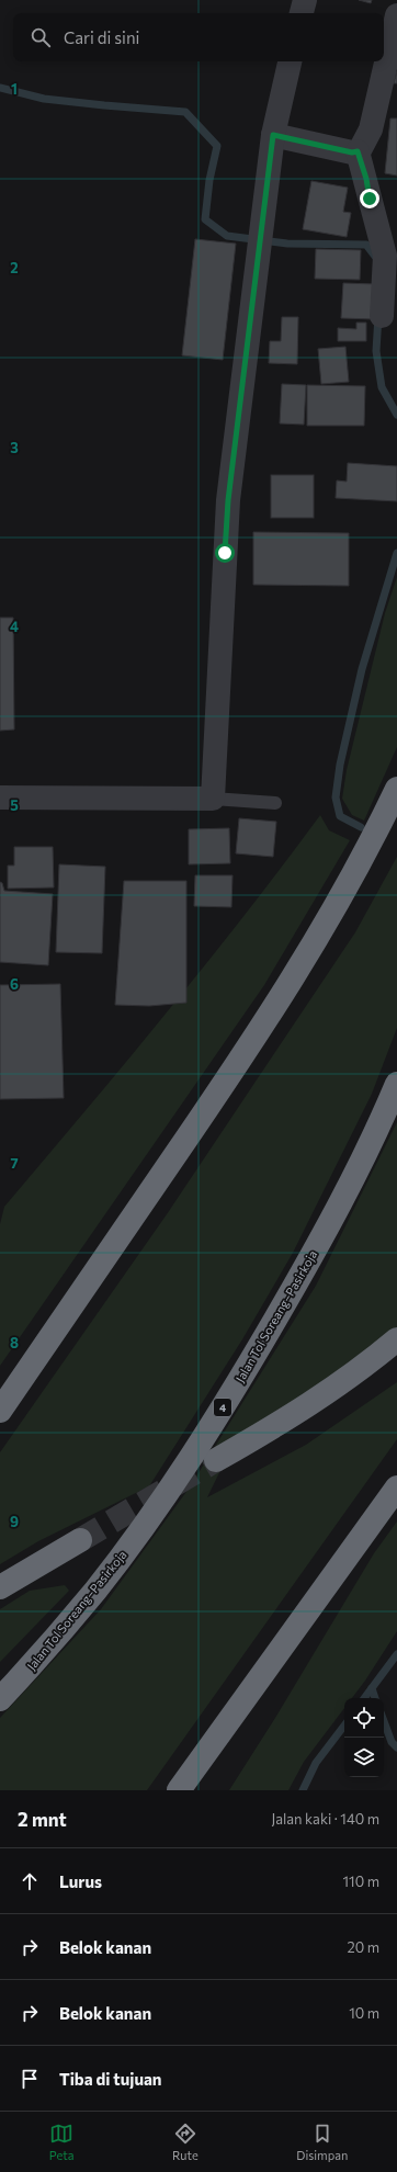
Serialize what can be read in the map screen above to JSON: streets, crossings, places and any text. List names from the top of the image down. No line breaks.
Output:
{"streets":{"highway":["Jalan Tol Soreang–Pasirkoja","4"]},"page":{"search":"Cari di sini","heading":["2 mnt","Jalan kaki · 140 m"],"list":[["Lurus","110 m"],["Belok kanan","20 m"],["Belok kanan","10 m"],"Tiba di tujuan"],"nav":["Peta","Rute","Disimpan"]},"grid":{"rows":["1","2","3","4","5","6","7","8","9"]}}
